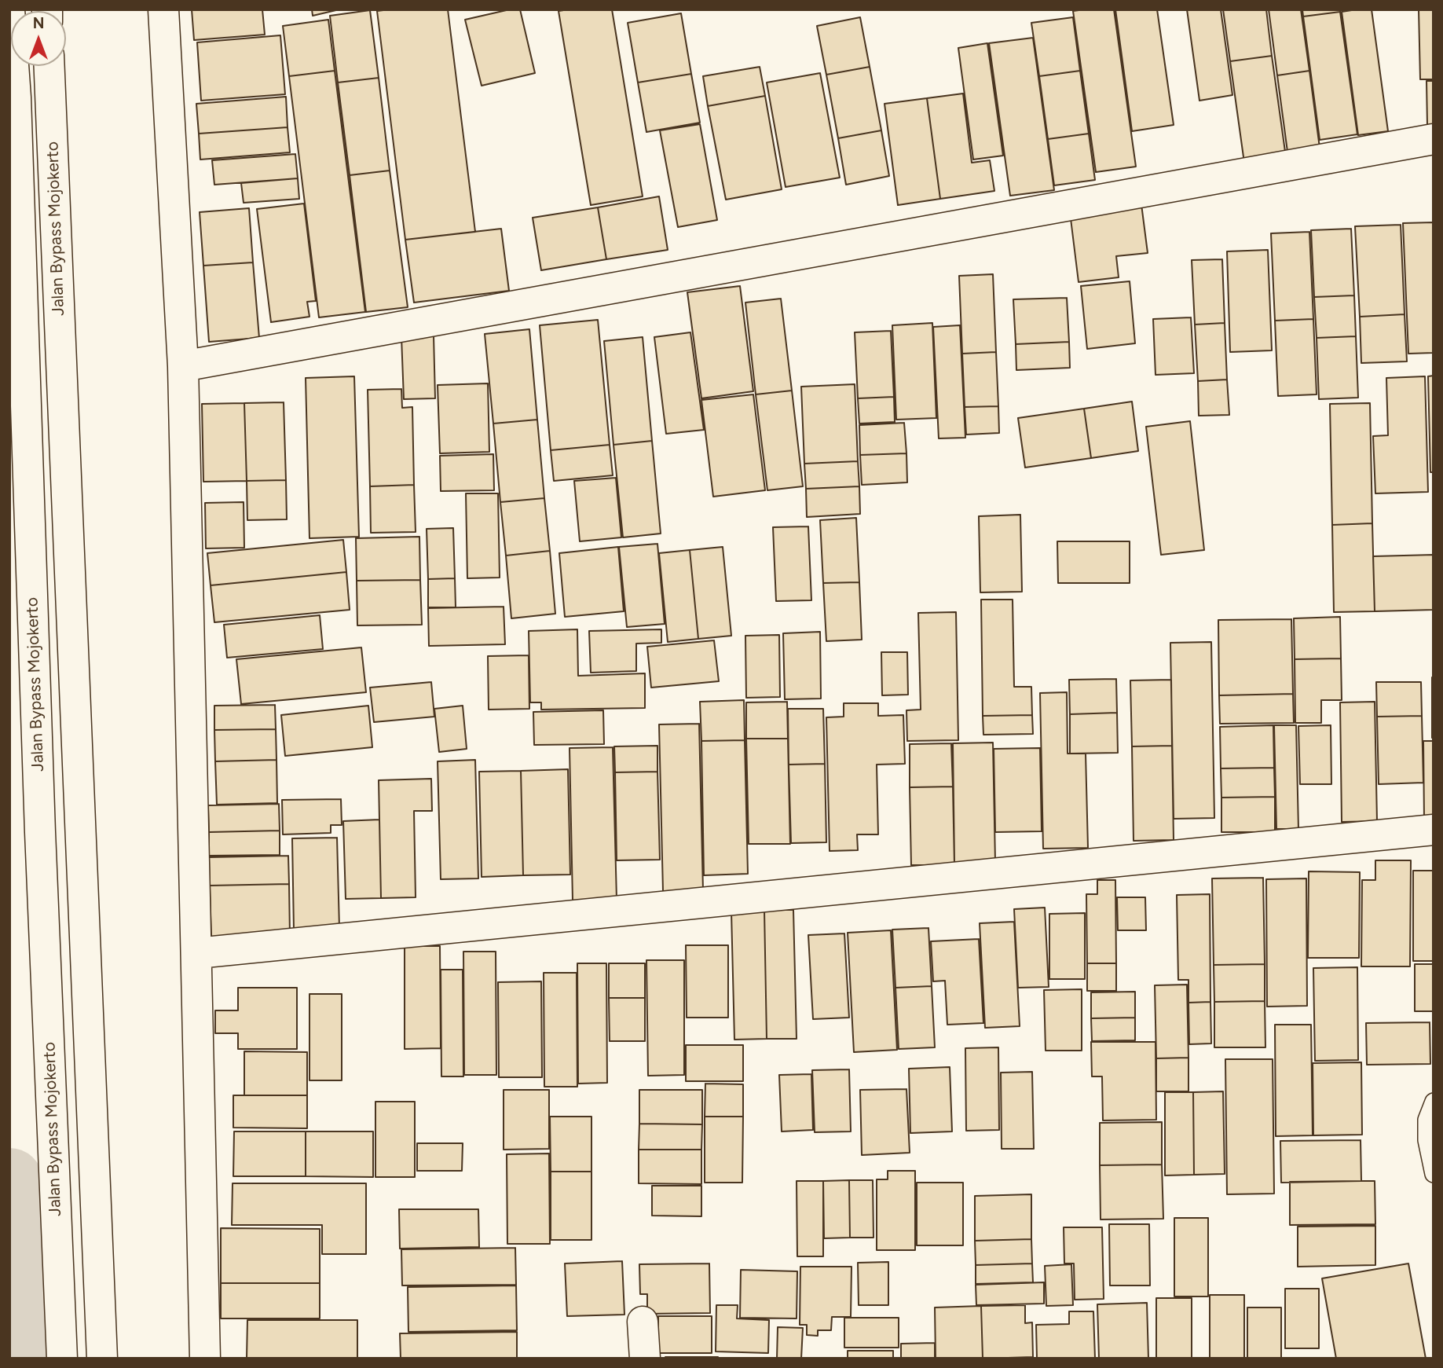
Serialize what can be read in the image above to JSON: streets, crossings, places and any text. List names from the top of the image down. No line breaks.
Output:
{"streets":{"main road":["Jalan Bypass Mojokerto"]},"north":"top"}
